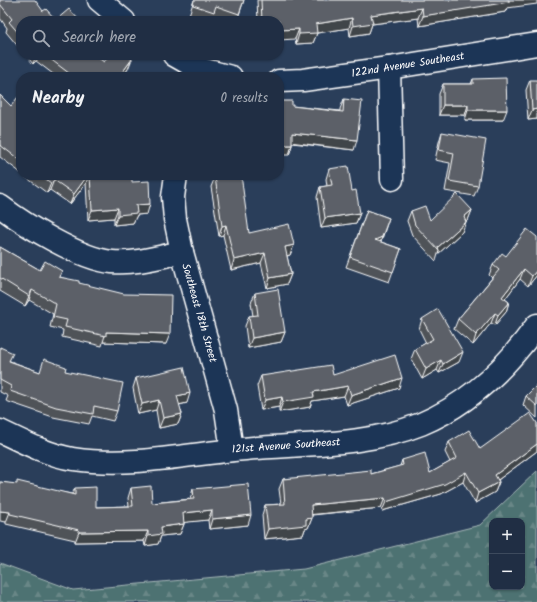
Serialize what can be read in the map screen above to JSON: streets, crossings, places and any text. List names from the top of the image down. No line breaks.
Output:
{"streets":{"street":["122nd Avenue Southeast","Southeast 18th Street","121st Avenue Southeast"]},"crossings":[["Southeast 18th Street","121st Avenue Southeast"]],"page":{"search":"Search here","heading":["Nearby","0 results"],"map_buttons":["+","−"]}}
